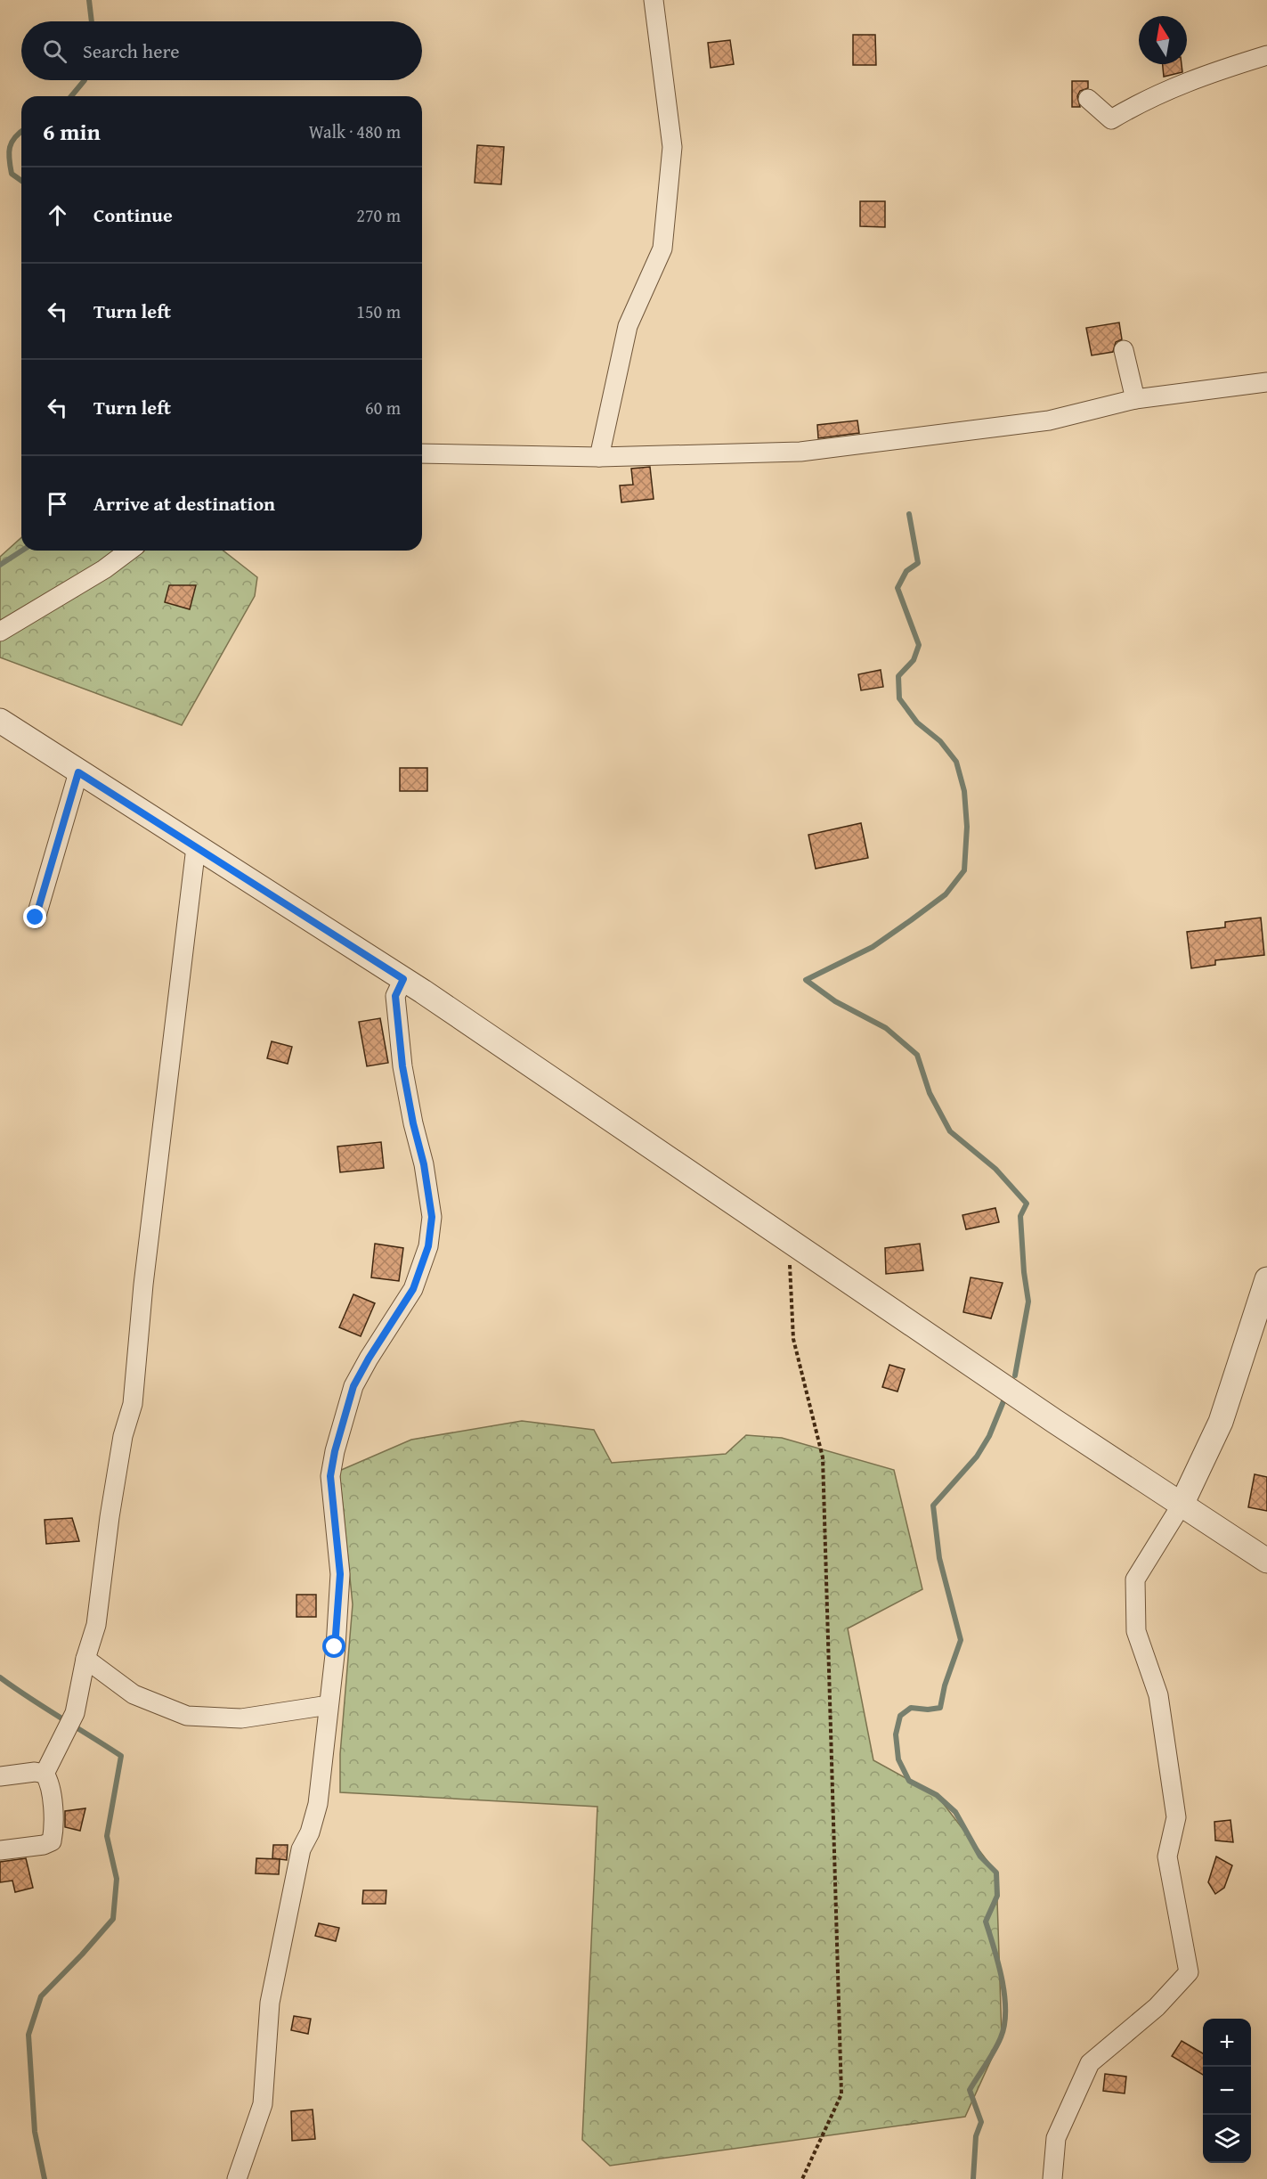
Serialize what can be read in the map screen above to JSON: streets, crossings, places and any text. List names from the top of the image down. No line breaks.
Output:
{"north":"top","page":{"search":"Search here","heading":["6 min","Walk · 480 m"],"list":[["Continue","270 m"],["Turn left","150 m"],["Turn left","60 m"],"Arrive at destination"],"map_buttons":["+","−"]}}
